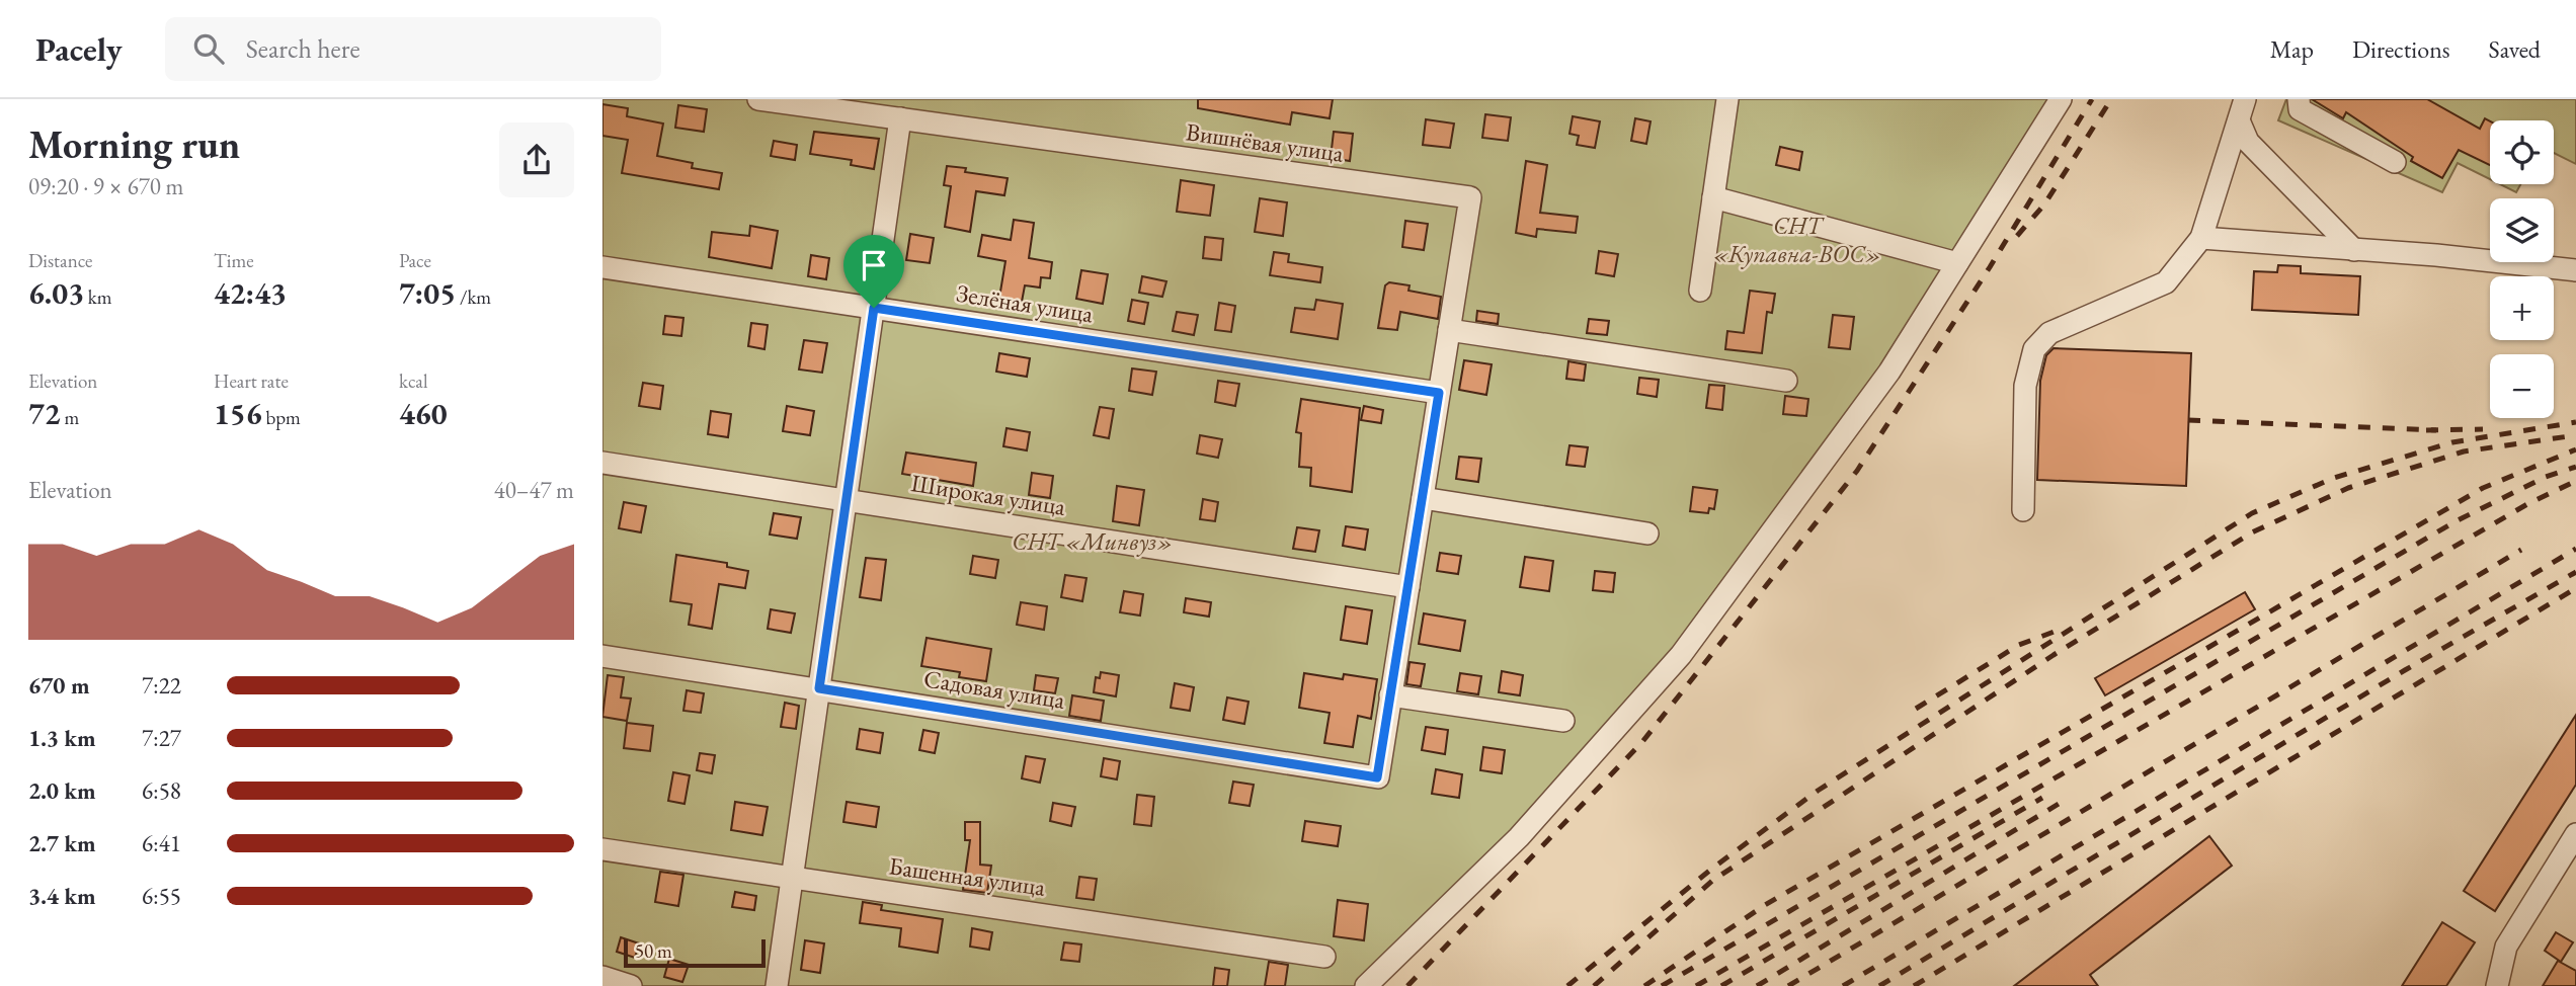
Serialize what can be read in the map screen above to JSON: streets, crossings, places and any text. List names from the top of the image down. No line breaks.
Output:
{"streets":{"street":["Вишнёвая улица","Зелёная улица","Широкая улица","Садовая улица","Башенная улица"]},"parks":["СНТ «Купавна-ВОС»","СНТ «Минвуз»"],"scale_bar":"50 m","page":{"header":"Pacely","search":"Search here","nav":["Map","Directions","Saved"],"heading":["Morning run","09:20 · 9 × 670 m"],"map_buttons":["+","−"],"stats":[["Distance","6.03 km"],["Time","42:43"],["Pace","7:05 /km"],["Elevation","72 m"],["Heart rate","156 bpm"],["kcal","460"]],"chart":["Elevation","40–47 m"],"list":[{"name":"670 m","note":"7:22"},{"name":"1.3 km","note":"7:27"},{"name":"2.0 km","note":"6:58"},{"name":"2.7 km","note":"6:41"},{"name":"3.4 km","note":"6:55"}],"scale":"50 m"}}
